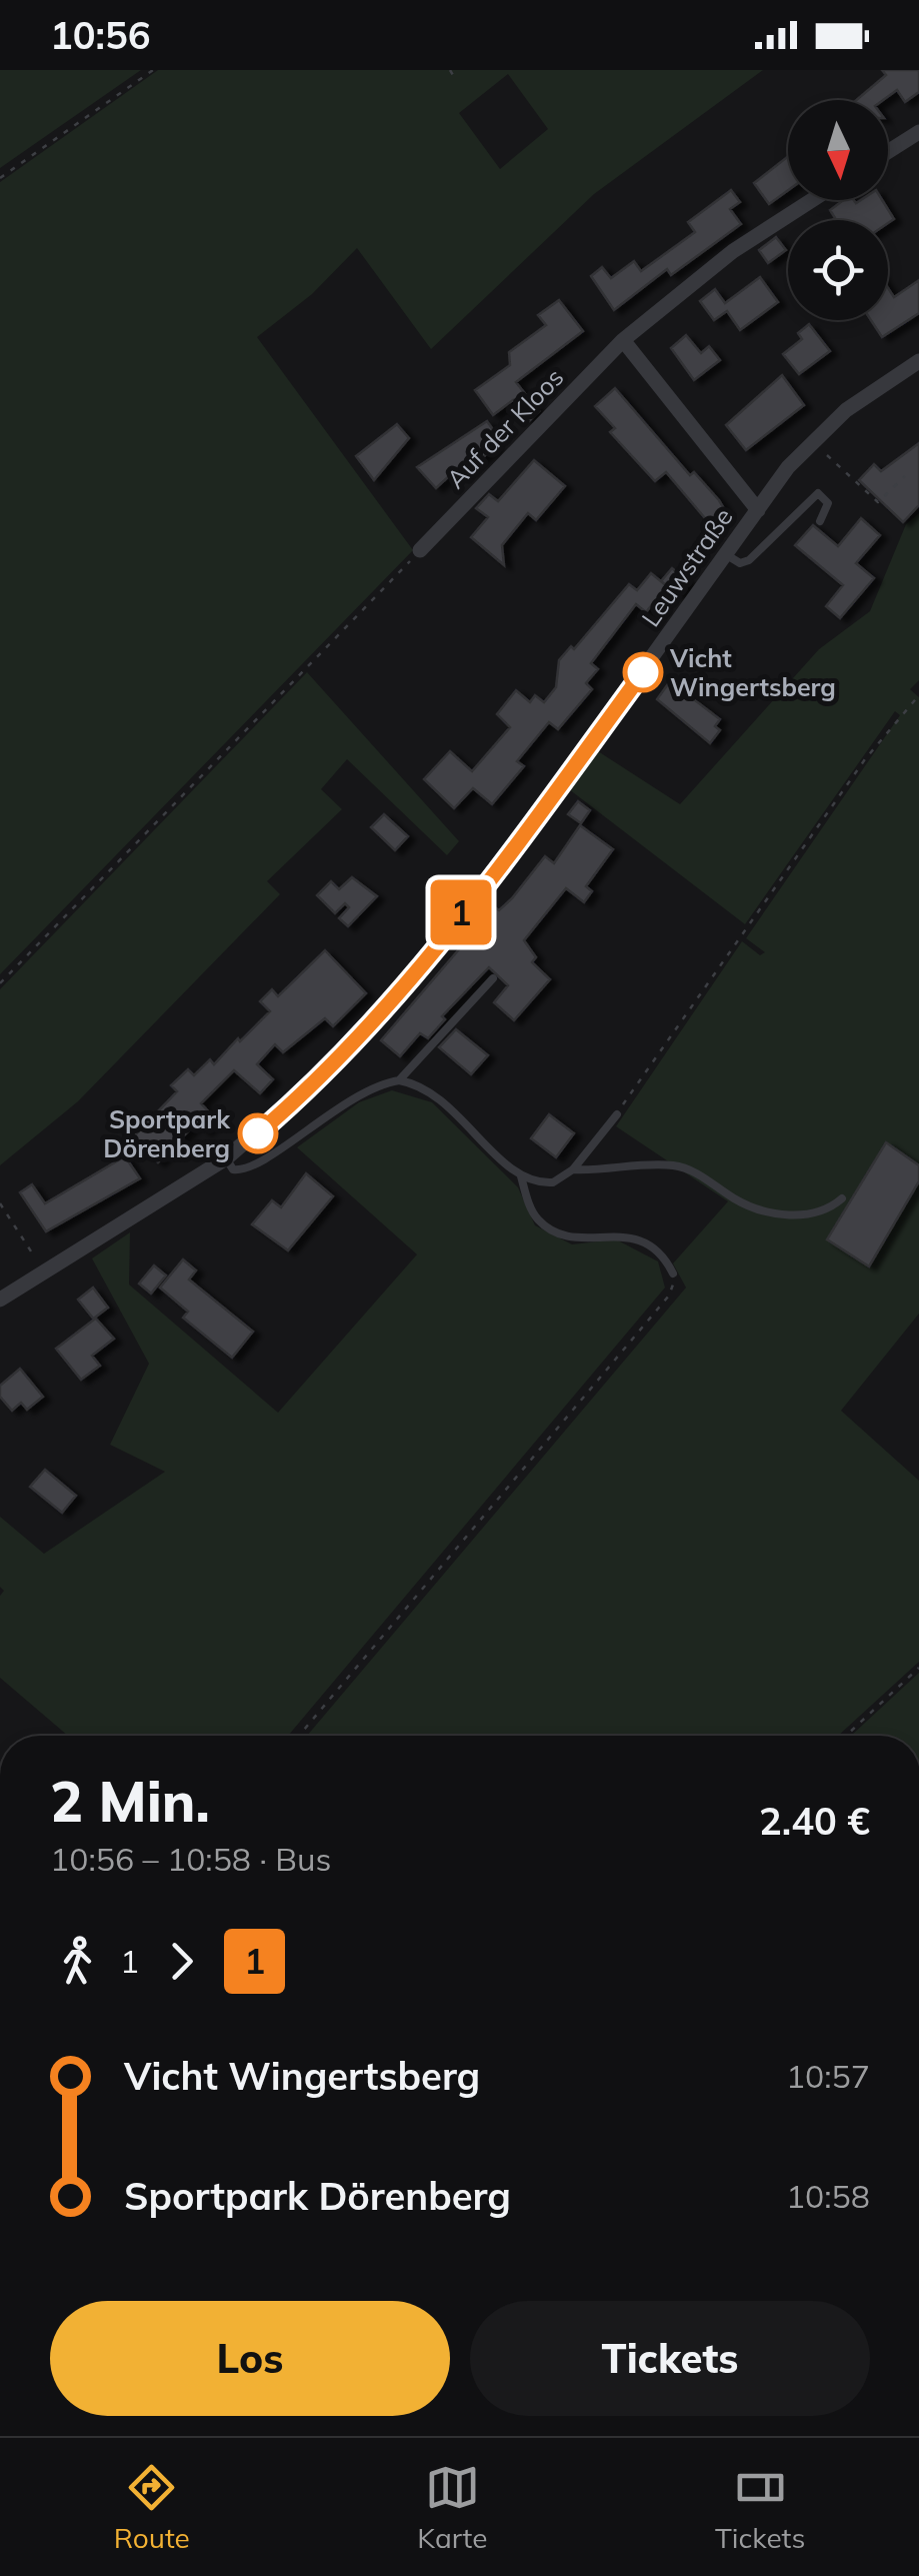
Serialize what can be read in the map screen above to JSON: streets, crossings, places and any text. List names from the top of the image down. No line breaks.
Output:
{"streets":{"street":["Auf der Kloos","Leuwstraße"]},"places":["Vicht Wingertsberg","Sportpark Dörenberg"],"lines":["bus line 1"],"north":"bottom","page":{"status":"10:56","on_map":"1","heading":["2 Min.","10:56 – 10:58 · Bus","2.40 €"],"legs":["1","1"],"list":[{"name":"Vicht Wingertsberg","value":"10:57"},{"name":"Sportpark Dörenberg","value":"10:58"}],"buttons":["Los","Tickets"],"tabs":["Route","Karte","Tickets"]}}
